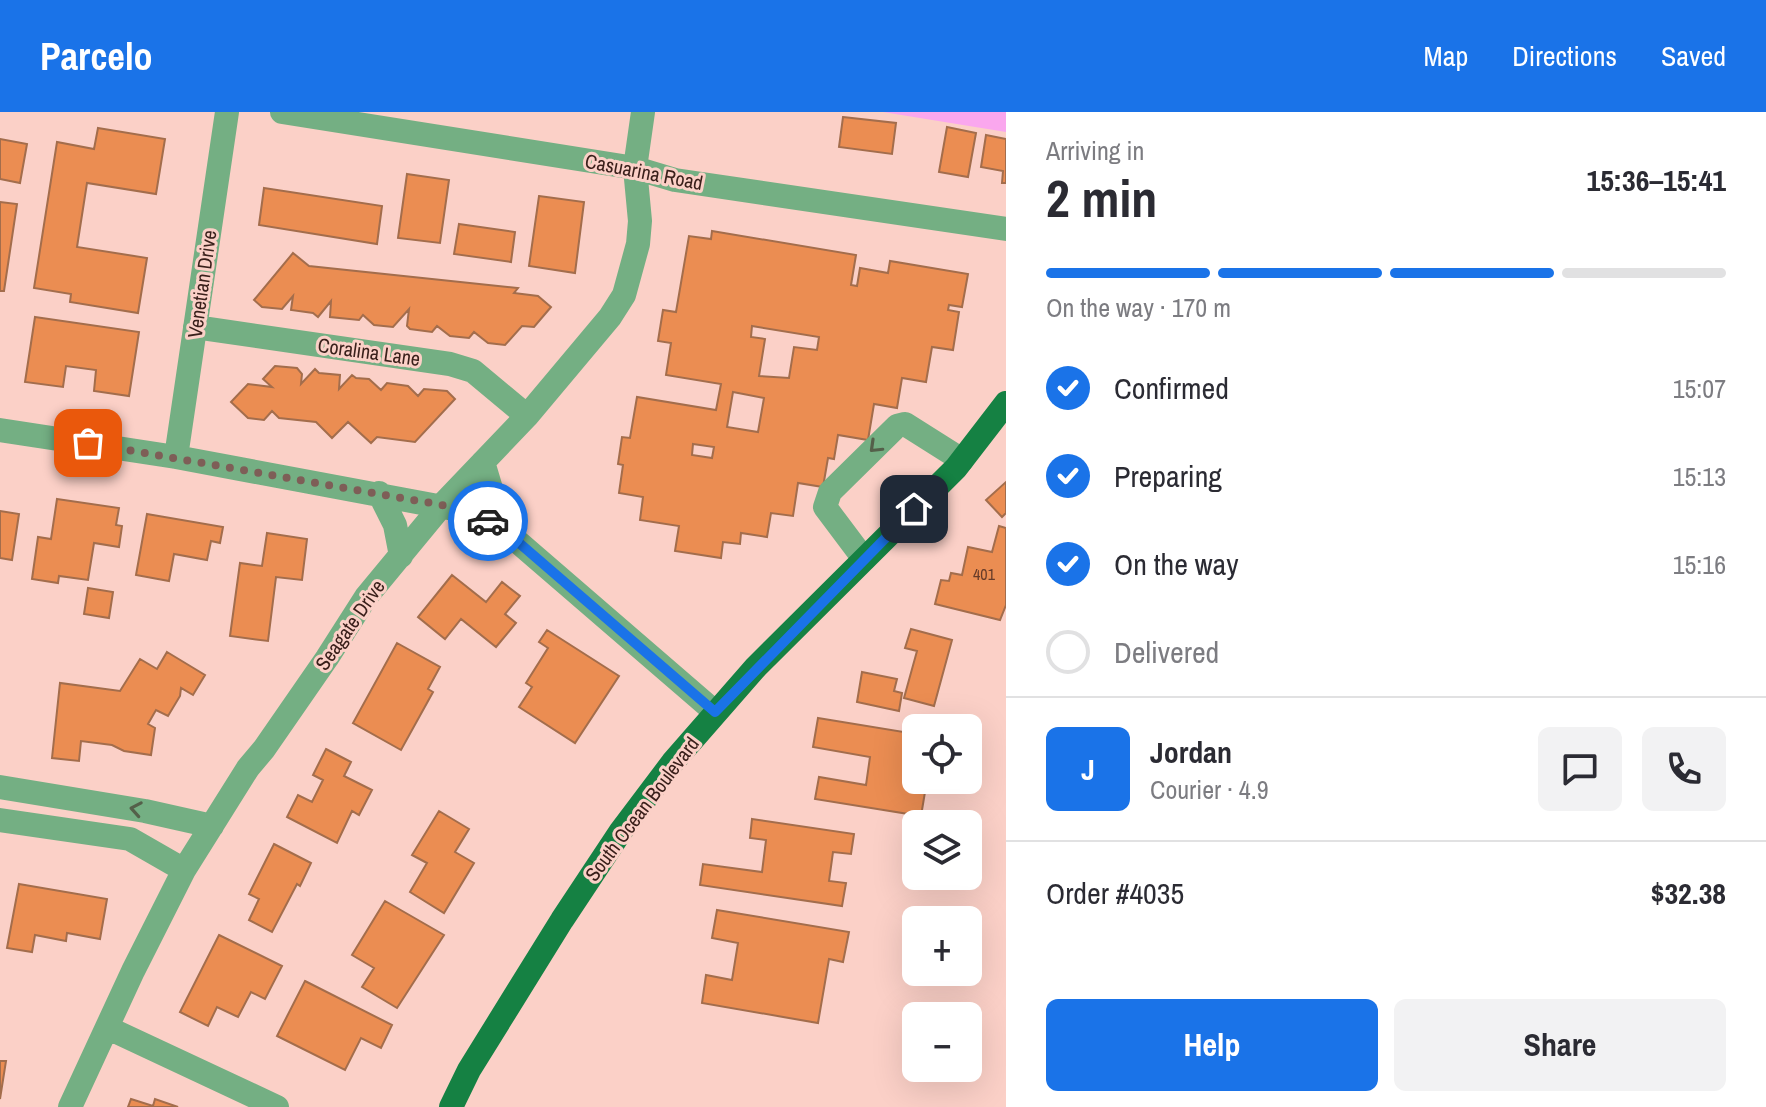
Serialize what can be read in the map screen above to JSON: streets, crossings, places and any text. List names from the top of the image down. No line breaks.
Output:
{"streets":{"main road":["South Ocean Boulevard"],"street":["Casuarina Road","Venetian Drive","Coralina Lane","Seagate Drive"]},"crossings":[["Casuarina Road","Seagate Drive"],["Venetian Drive","Coralina Lane"],["Coralina Lane","Seagate Drive"]],"house_numbers":["401"],"page":{"header":"Parcelo","nav":["Map","Directions","Saved"],"heading":["2 min","Arriving in","15:36–15:41"],"panel":["Jordan","Courier · 4.9","Order #4035","$32.38"],"bar":"On the way · 170 m","list":[["Confirmed","15:07"],["Preparing","15:13"],["On the way","15:16"],"Delivered"],"map_buttons":["+","−"],"round":"J","buttons":["Help","Share"]}}
